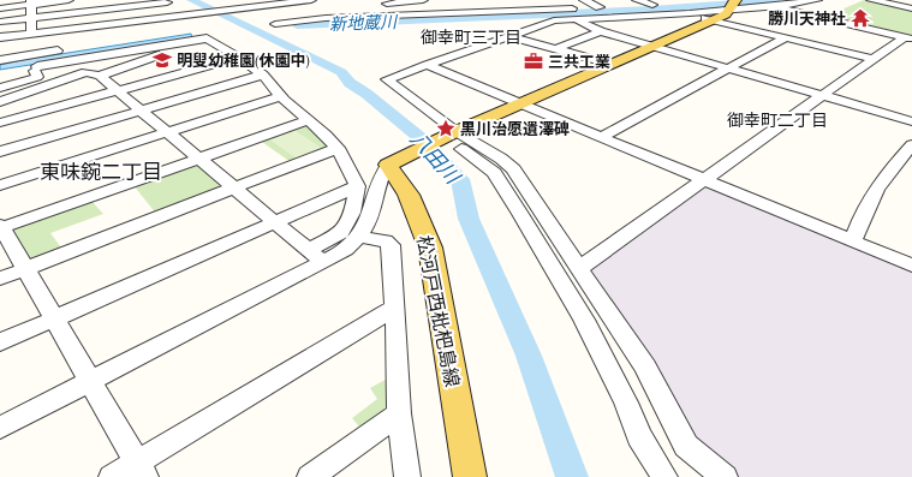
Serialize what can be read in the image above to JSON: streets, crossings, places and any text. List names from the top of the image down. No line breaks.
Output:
{"streets":{"main road":["松河戸西枇杷島線"]},"districts":["御幸町三丁目","御幸町二丁目","東味鋺二丁目"],"water":["新地蔵川","八田川"],"places":{"temple":["勝川天神社"],"school or university":["明叟幼稚園(休園中)"],"office":["三共工業"],"place":["黒川治愿遺澤碑"]}}
